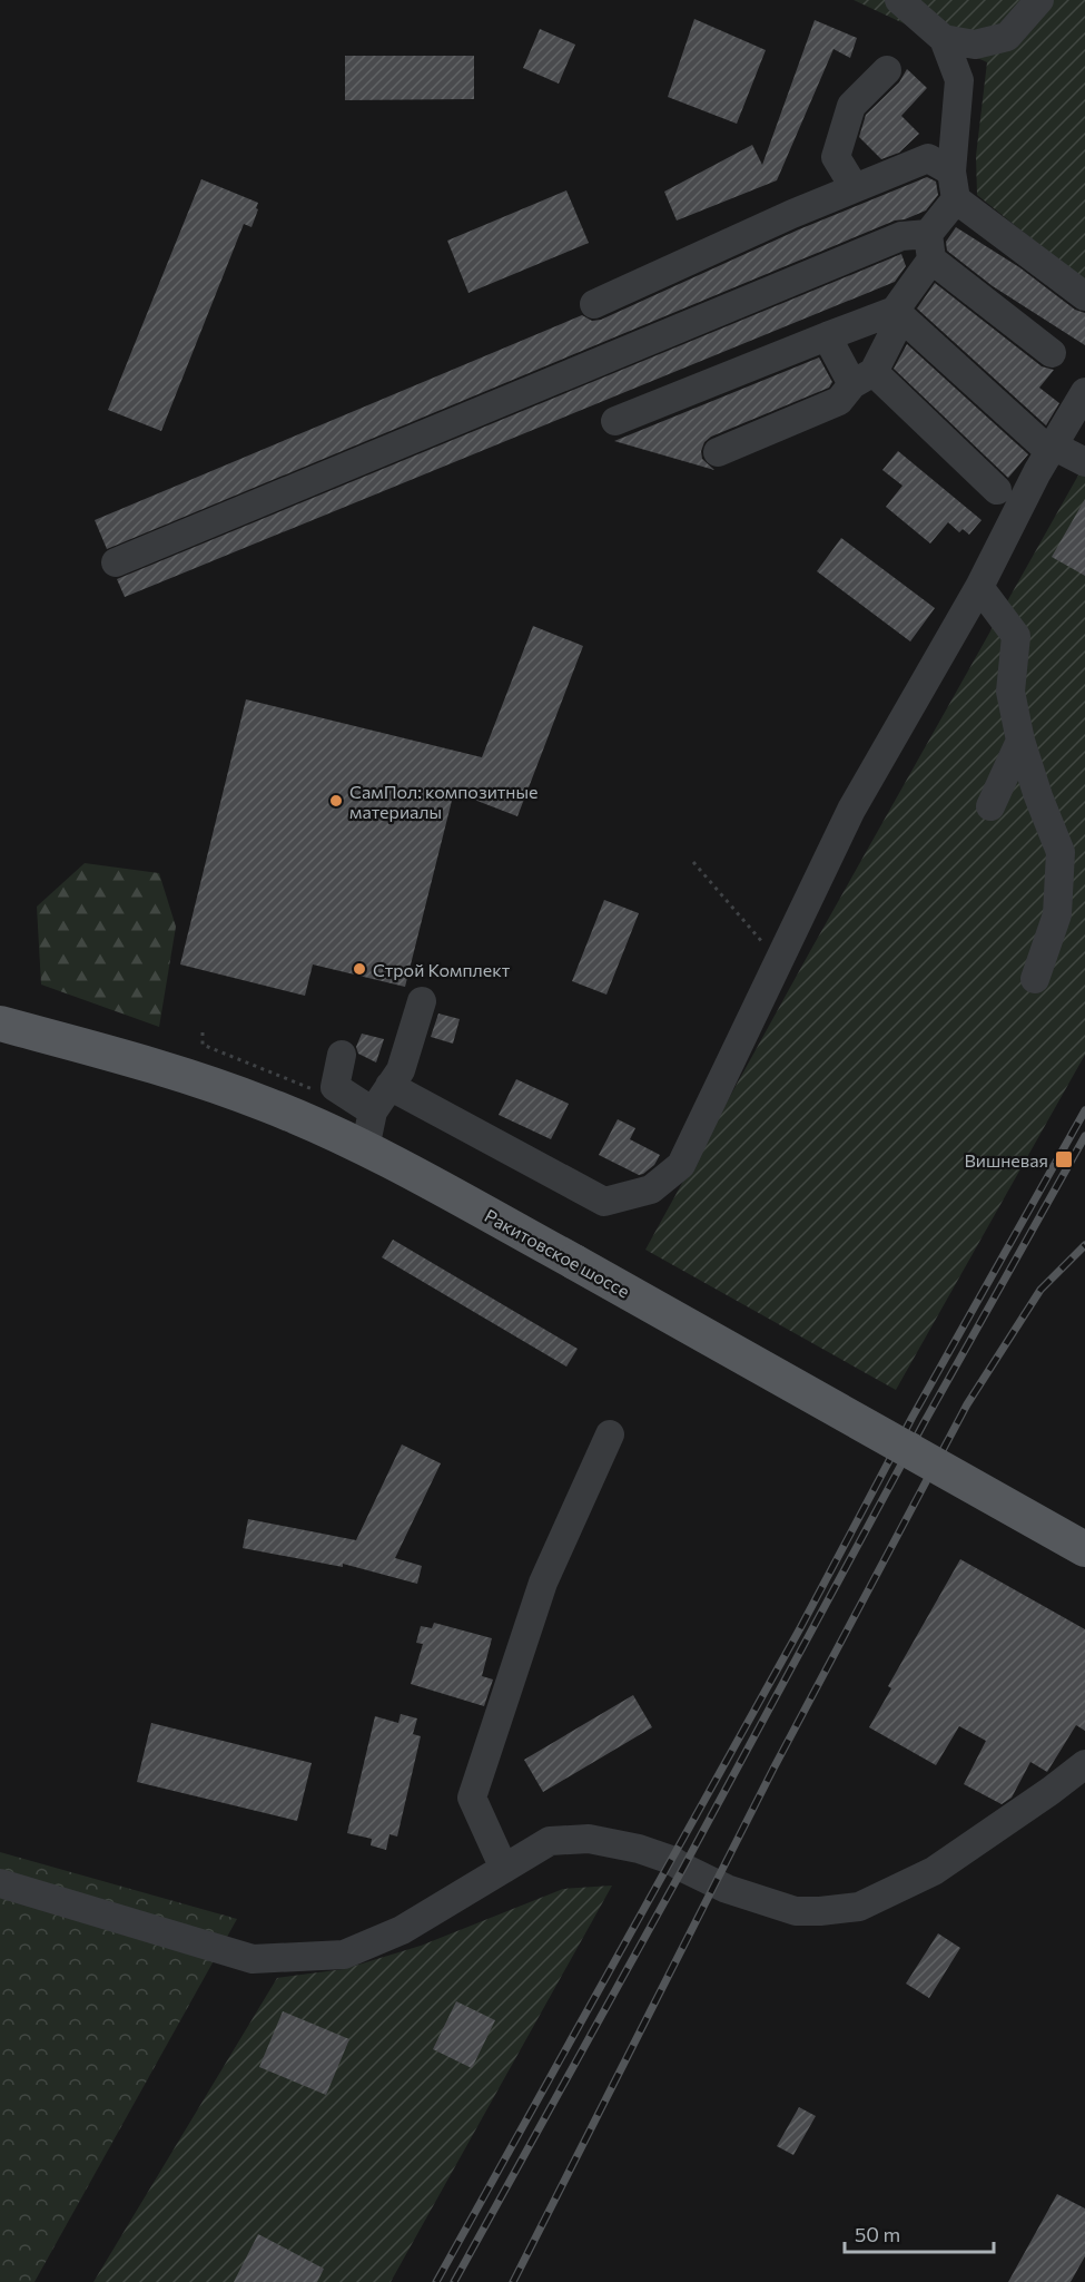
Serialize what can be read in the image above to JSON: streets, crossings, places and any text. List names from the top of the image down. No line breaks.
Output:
{"streets":{"main road":["Ракитовское шоссе"]},"places":{"other":["СамПол: композитные материалы","Строй Комплект"],"transit":["Вишневая"]},"scale_bar":"50 m"}
